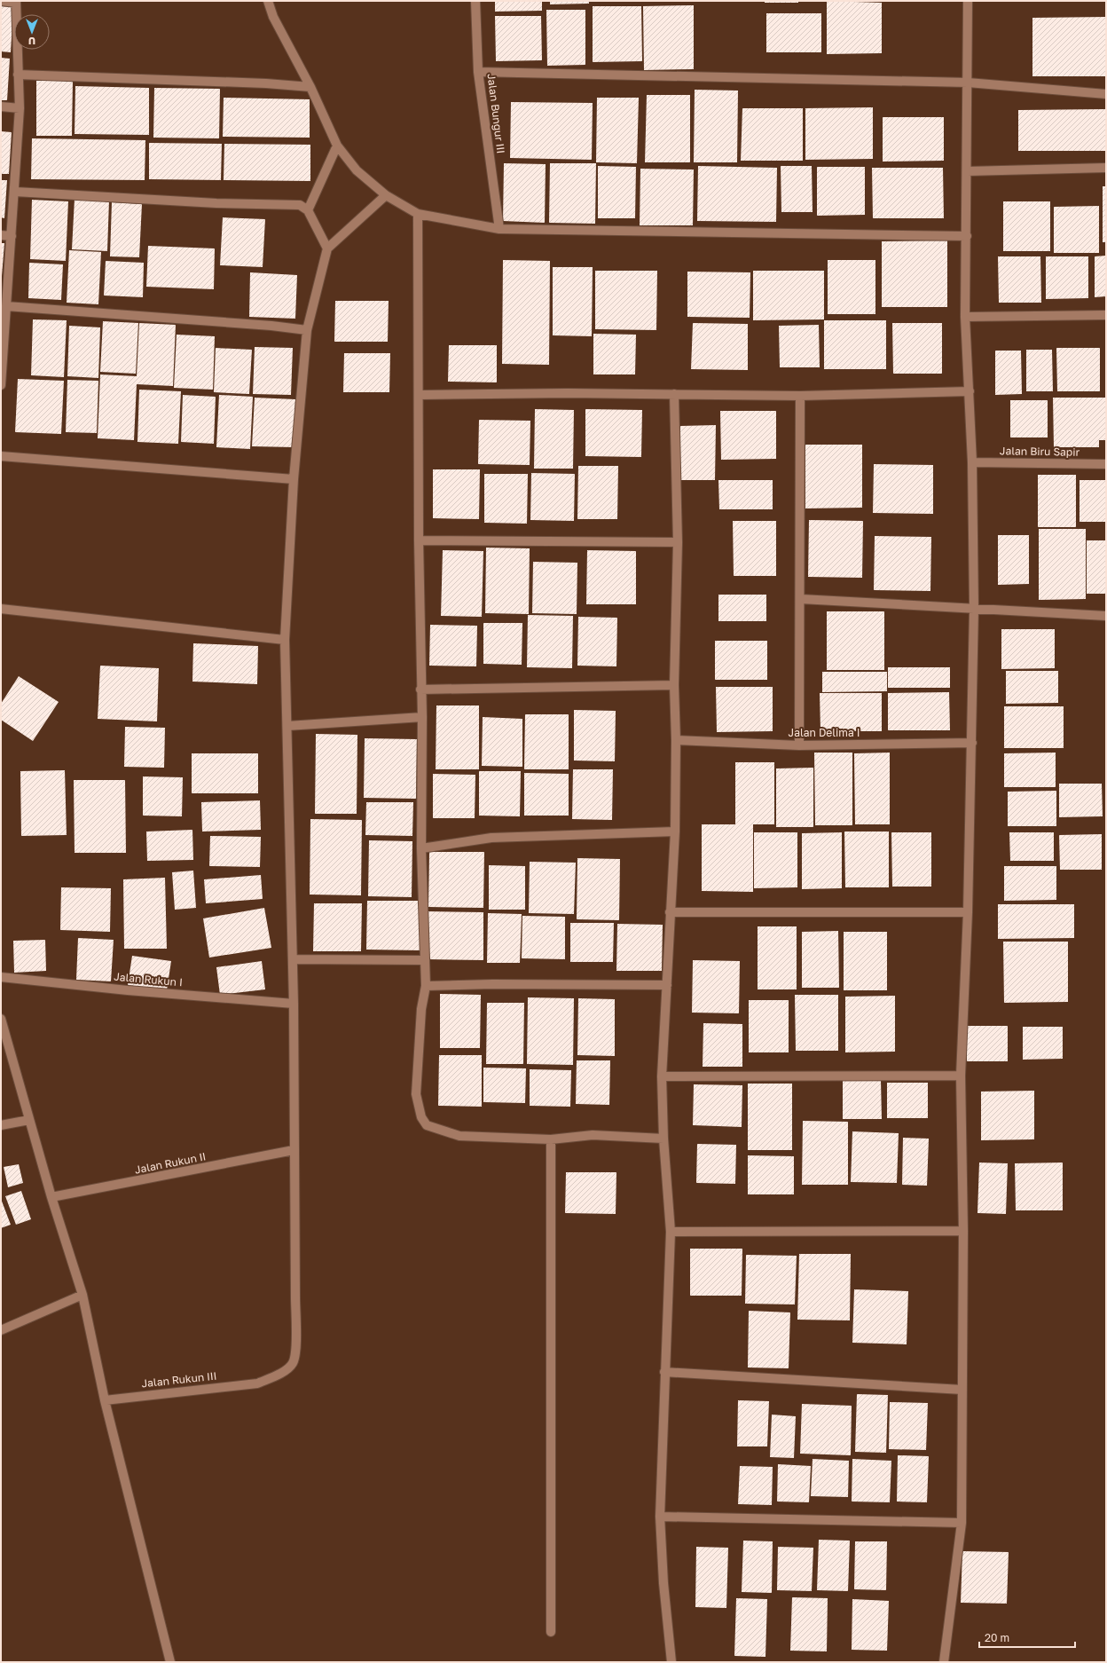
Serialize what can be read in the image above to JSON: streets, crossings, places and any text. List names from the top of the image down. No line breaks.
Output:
{"streets":{"street":["Jalan Bungur III","Jalan Biru Sapir","Jalan Delima I","Jalan Rukun I","Jalan Rukun II","Jalan Rukun III"]},"crossings":[["Jalan Rukun I","Jalan Rukun III"],["Jalan Rukun II","Jalan Rukun III"]],"scale_bar":"20 m","north":"bottom"}
